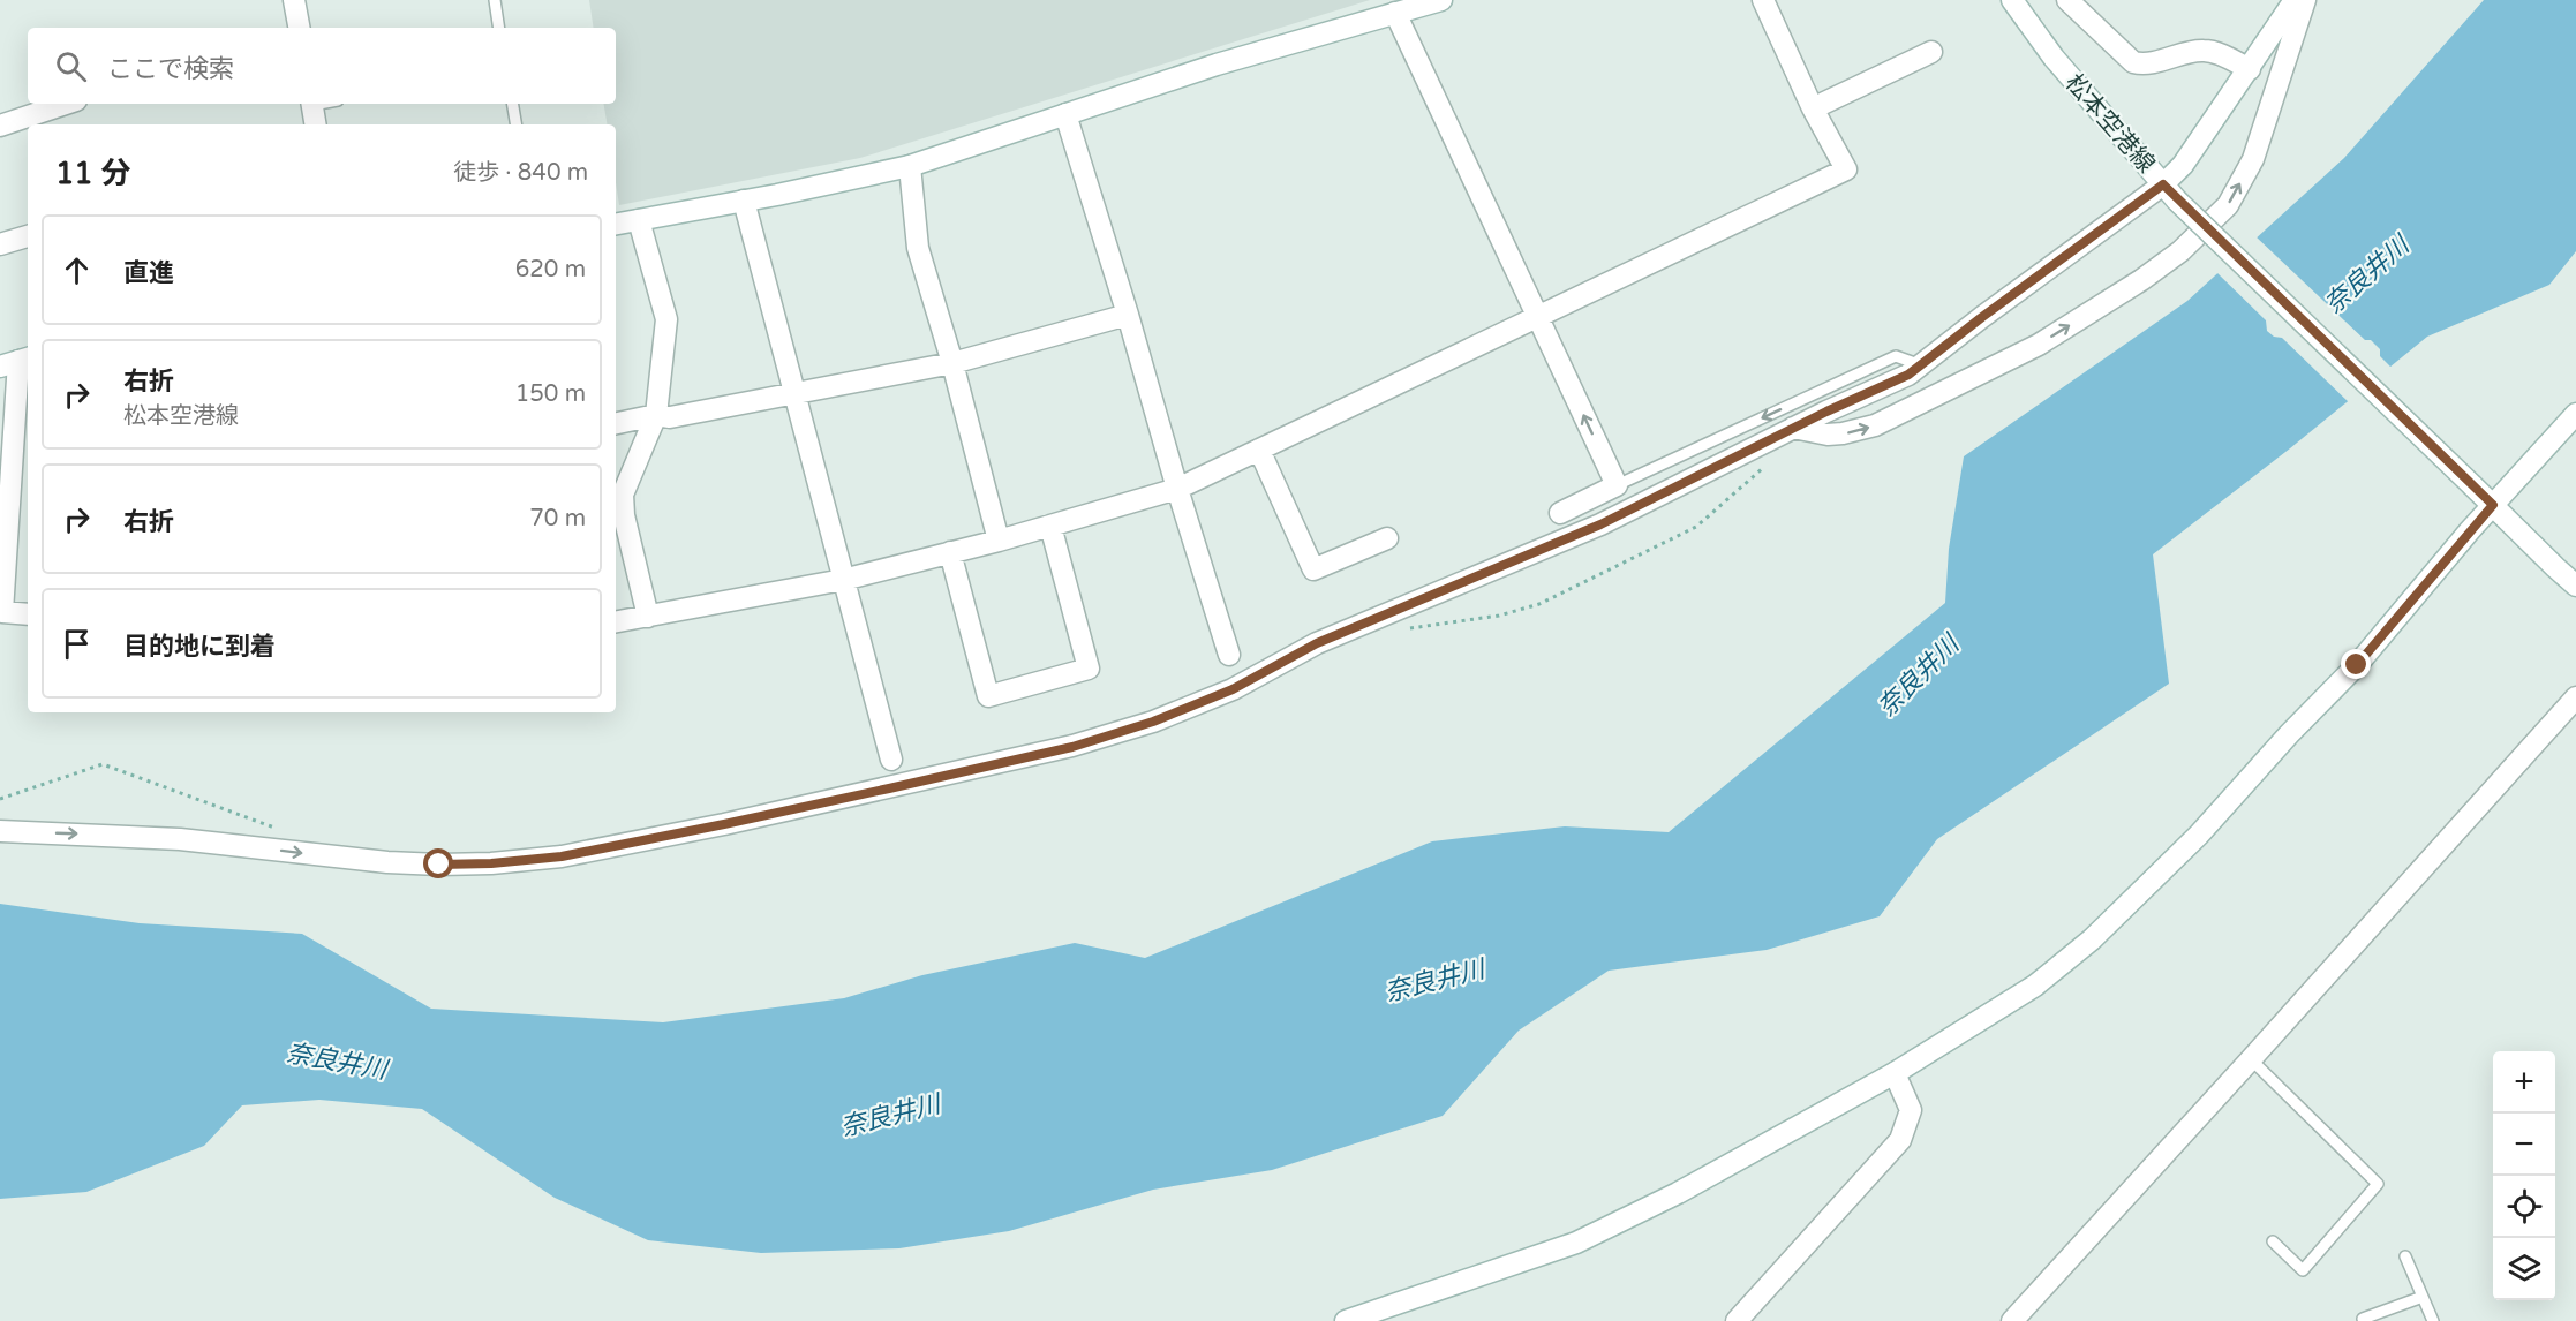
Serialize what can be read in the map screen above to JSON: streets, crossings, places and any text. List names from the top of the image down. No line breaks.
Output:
{"streets":{"street":["松本空港線"]},"water":["奈良井川"],"page":{"search":"ここで検索","heading":["11 分","徒歩 · 840 m"],"list":[["直進","620 m"],["右折","松本空港線","150 m"],["右折","70 m"],"目的地に到着"],"map_buttons":["+","−"]}}
